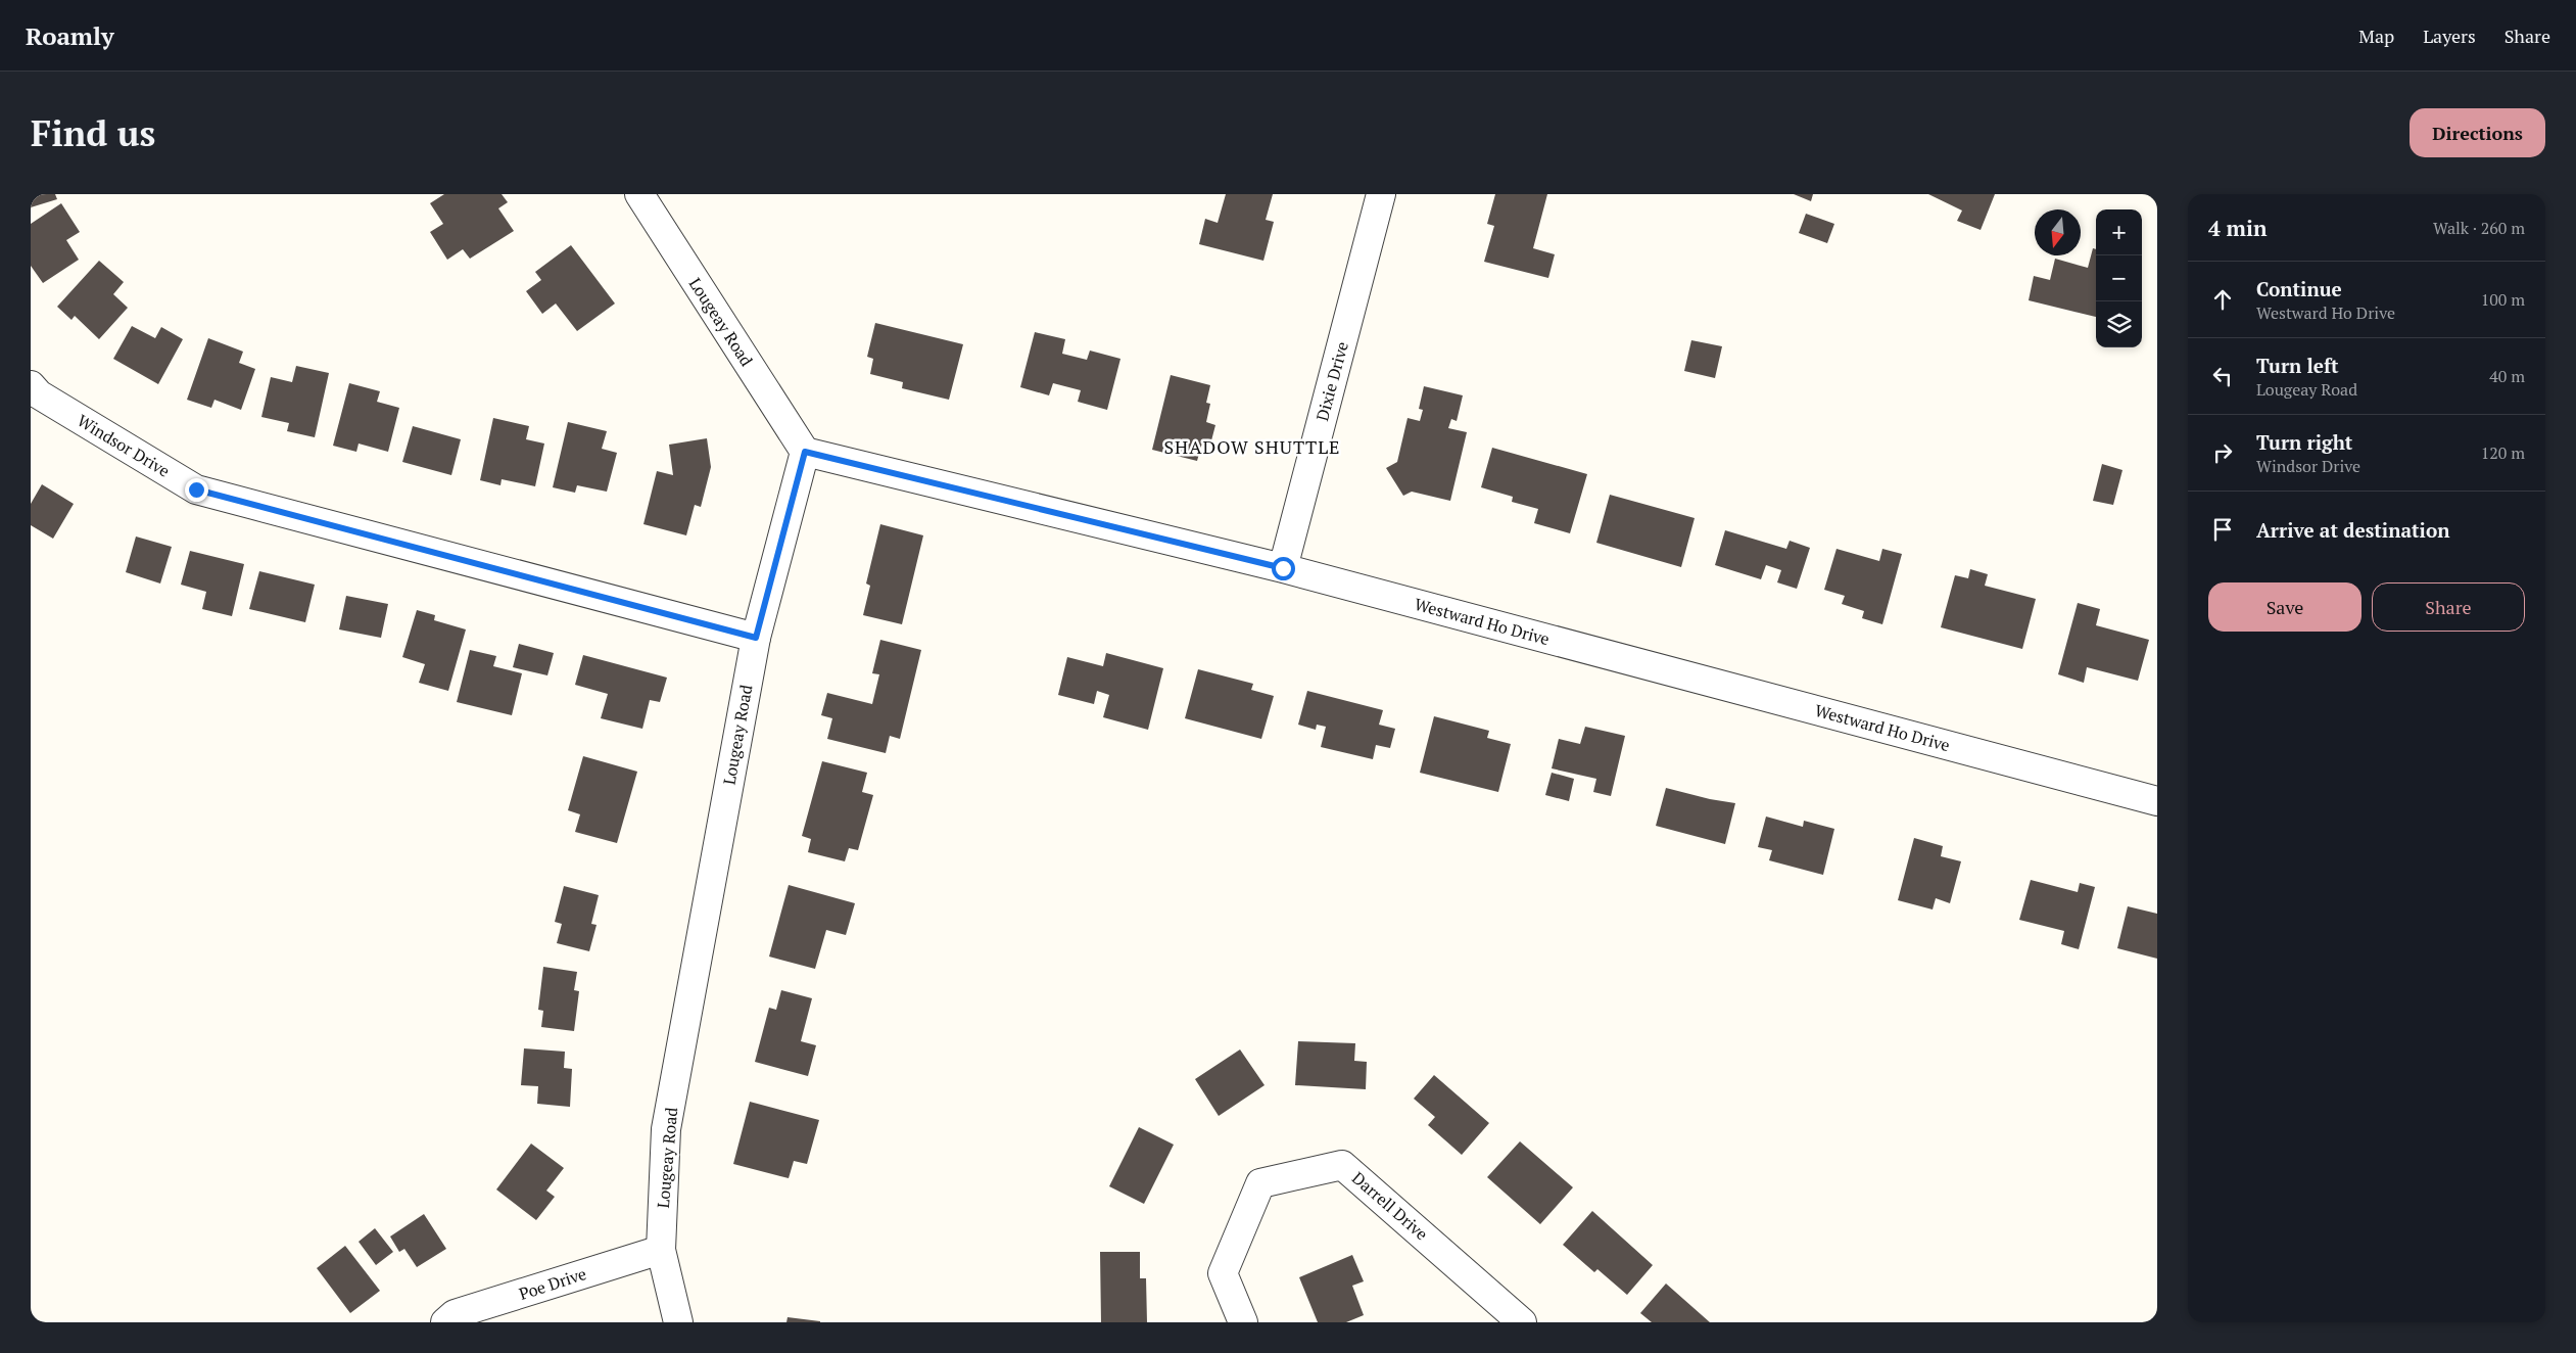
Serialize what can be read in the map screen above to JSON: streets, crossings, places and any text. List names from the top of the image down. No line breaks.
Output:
{"streets":{"street":["Lougeay Road","Dixie Drive","Windsor Drive","Westward Ho Drive","Darrell Drive","Poe Drive"]},"crossings":[["Lougeay Road","Windsor Drive"],["Lougeay Road","Westward Ho Drive"],["Lougeay Road","Poe Drive"],["Dixie Drive","Westward Ho Drive"]],"districts":["SHADOW SHUTTLE"],"north":"bottom","page":{"header":"Roamly","nav":["Map","Layers","Share"],"buttons":["Directions",["Save","Share"]],"title":"Find us","heading":["4 min","Walk · 260 m"],"map_buttons":["+","−"],"list":[["Continue","Westward Ho Drive","100 m"],["Turn left","Lougeay Road","40 m"],["Turn right","Windsor Drive","120 m"],"Arrive at destination"]}}
